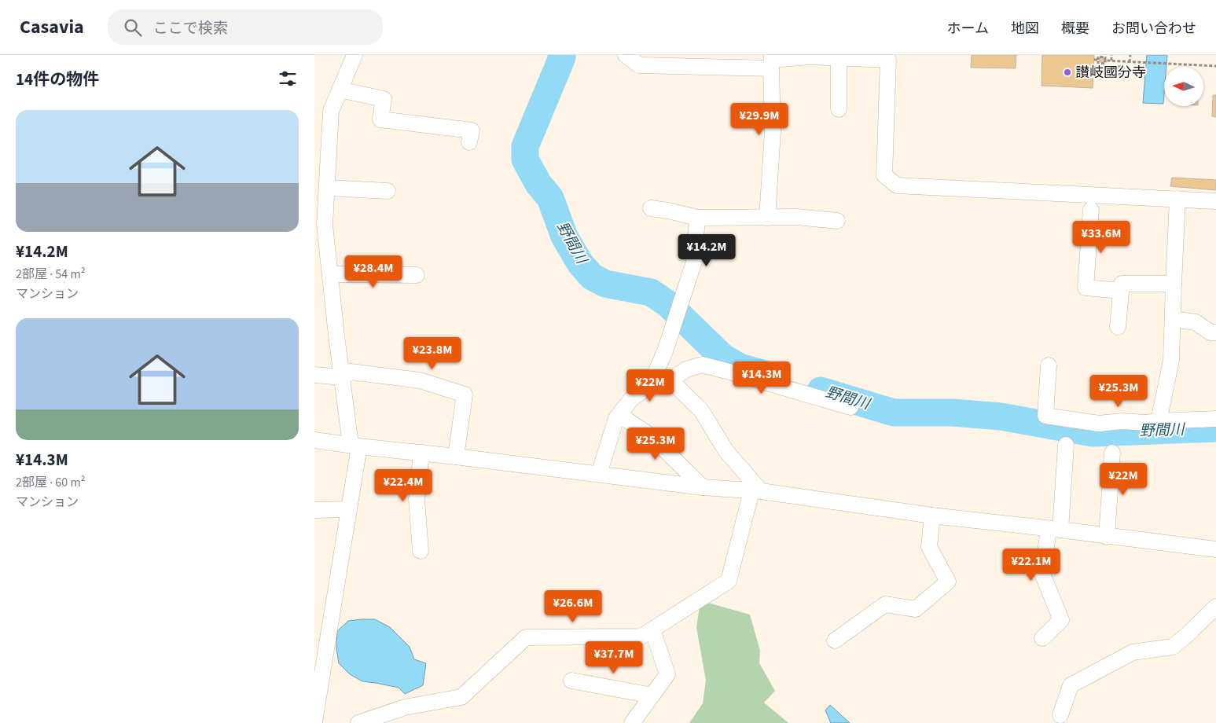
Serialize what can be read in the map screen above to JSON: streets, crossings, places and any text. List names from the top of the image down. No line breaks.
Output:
{"water":["野間川"],"places":["讃岐國分寺"],"north":"left","page":{"header":"Casavia","search":"ここで検索","nav":["ホーム","地図","概要","お問い合わせ"],"heading":"14件の物件","list":[{"name":"¥14.2M","note":"2部屋 · 54 m² · マンション"},{"name":"¥14.3M","note":"2部屋 · 60 m² · マンション"}],"price":["¥29.9M","¥33.6M","¥14.2M","¥28.4M","¥23.8M","¥14.3M","¥22M","¥25.3M","¥25.3M","¥22M","¥22.4M","¥22.1M","¥26.6M","¥37.7M"]}}
